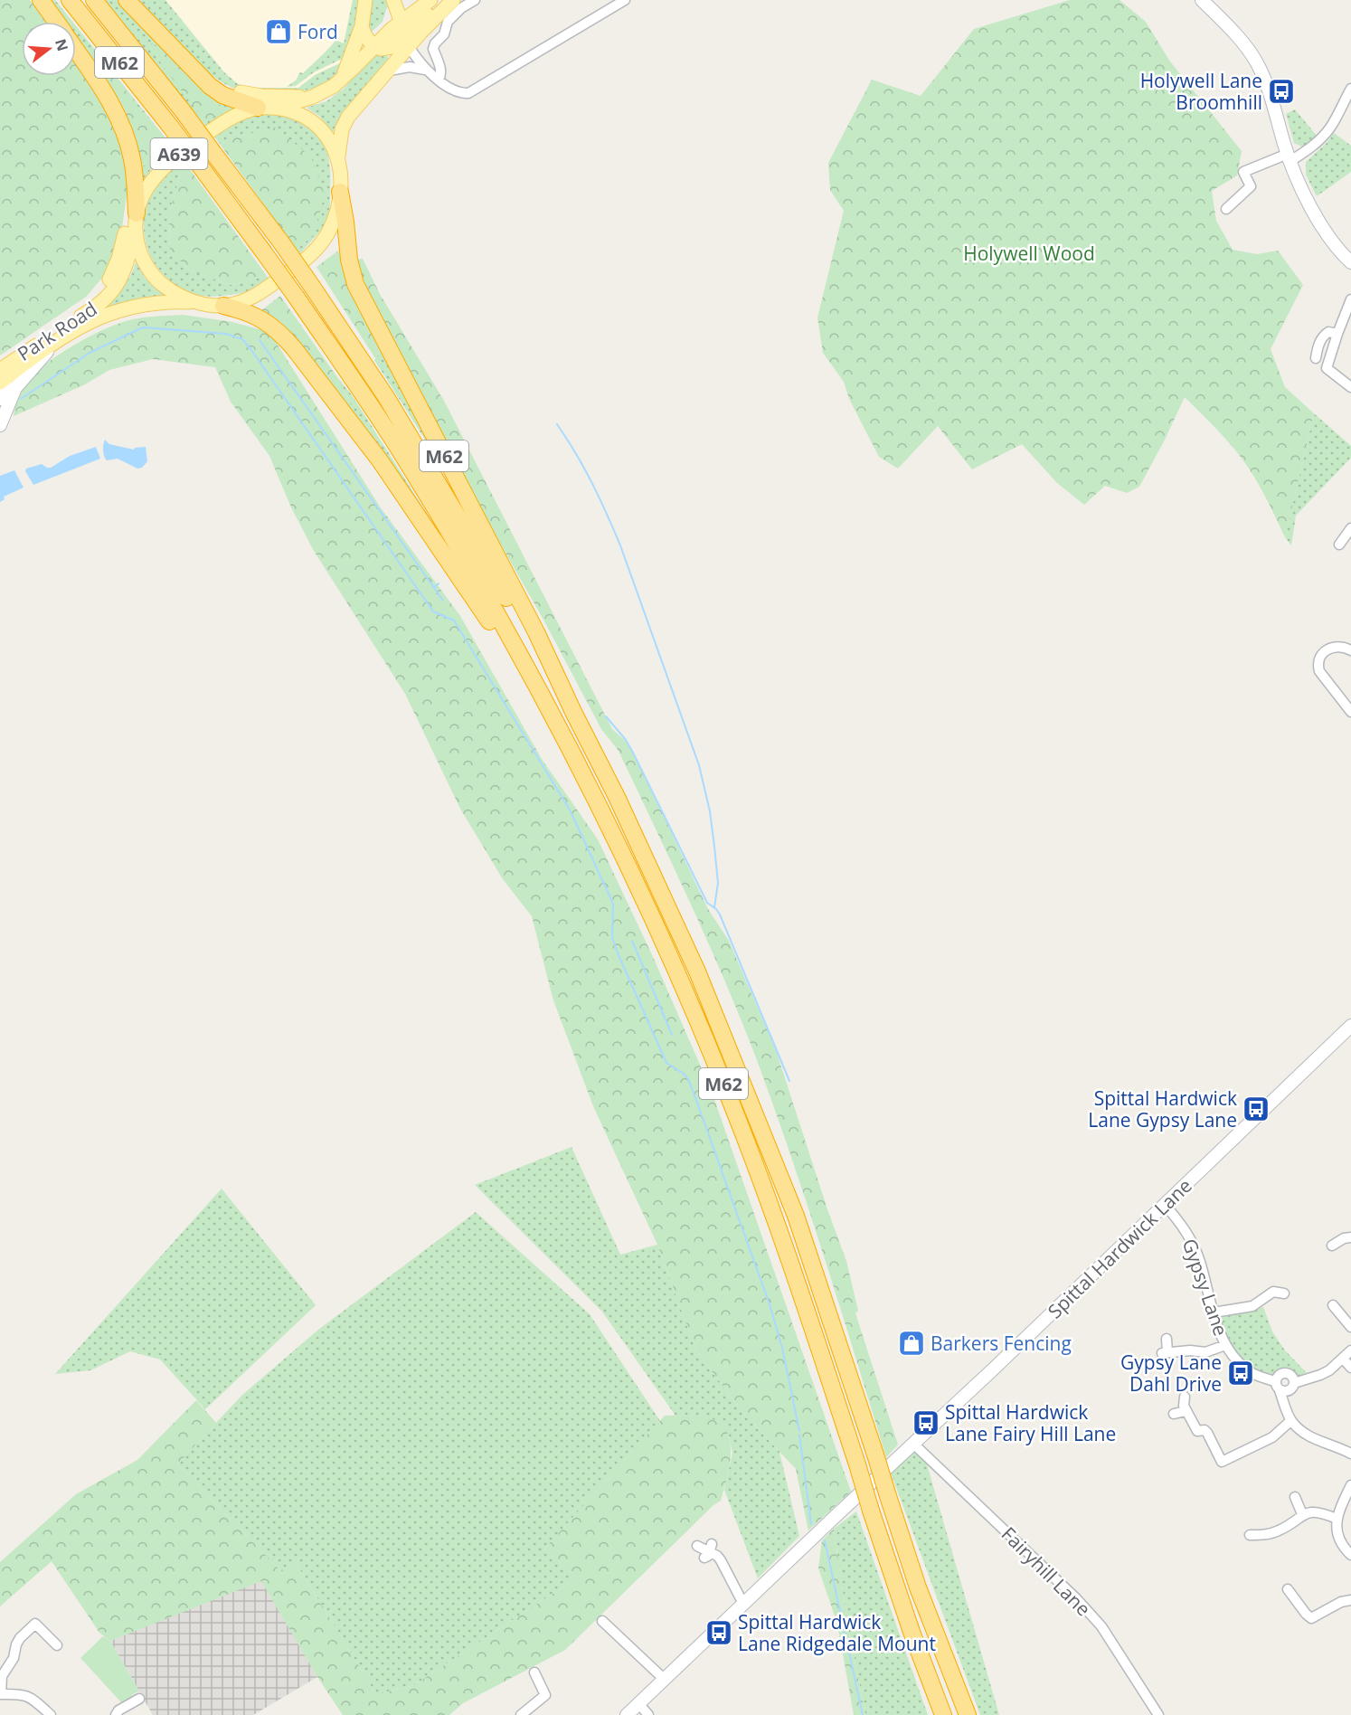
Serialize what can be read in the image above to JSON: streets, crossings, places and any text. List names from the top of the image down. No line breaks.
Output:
{"streets":{"highway":["M62"],"main road":["A639","Park Road"],"street":["Spittal Hardwick Lane","Gypsy Lane","Fairyhill Lane"]},"crossings":[["M62","A639"],["A639","Park Road"],["Spittal Hardwick Lane","Gypsy Lane"],["Spittal Hardwick Lane","Fairyhill Lane"]],"parks":["Holywell Wood"],"places":{"shop":["Ford","Barkers Fencing"],"bus stop":["Holywell Lane Broomhill","Spittal Hardwick Lane Gypsy Lane","Gypsy Lane Dahl Drive","Spittal Hardwick Lane Fairy Hill Lane","Spittal Hardwick Lane Ridgedale Mount"]},"north":"right"}
